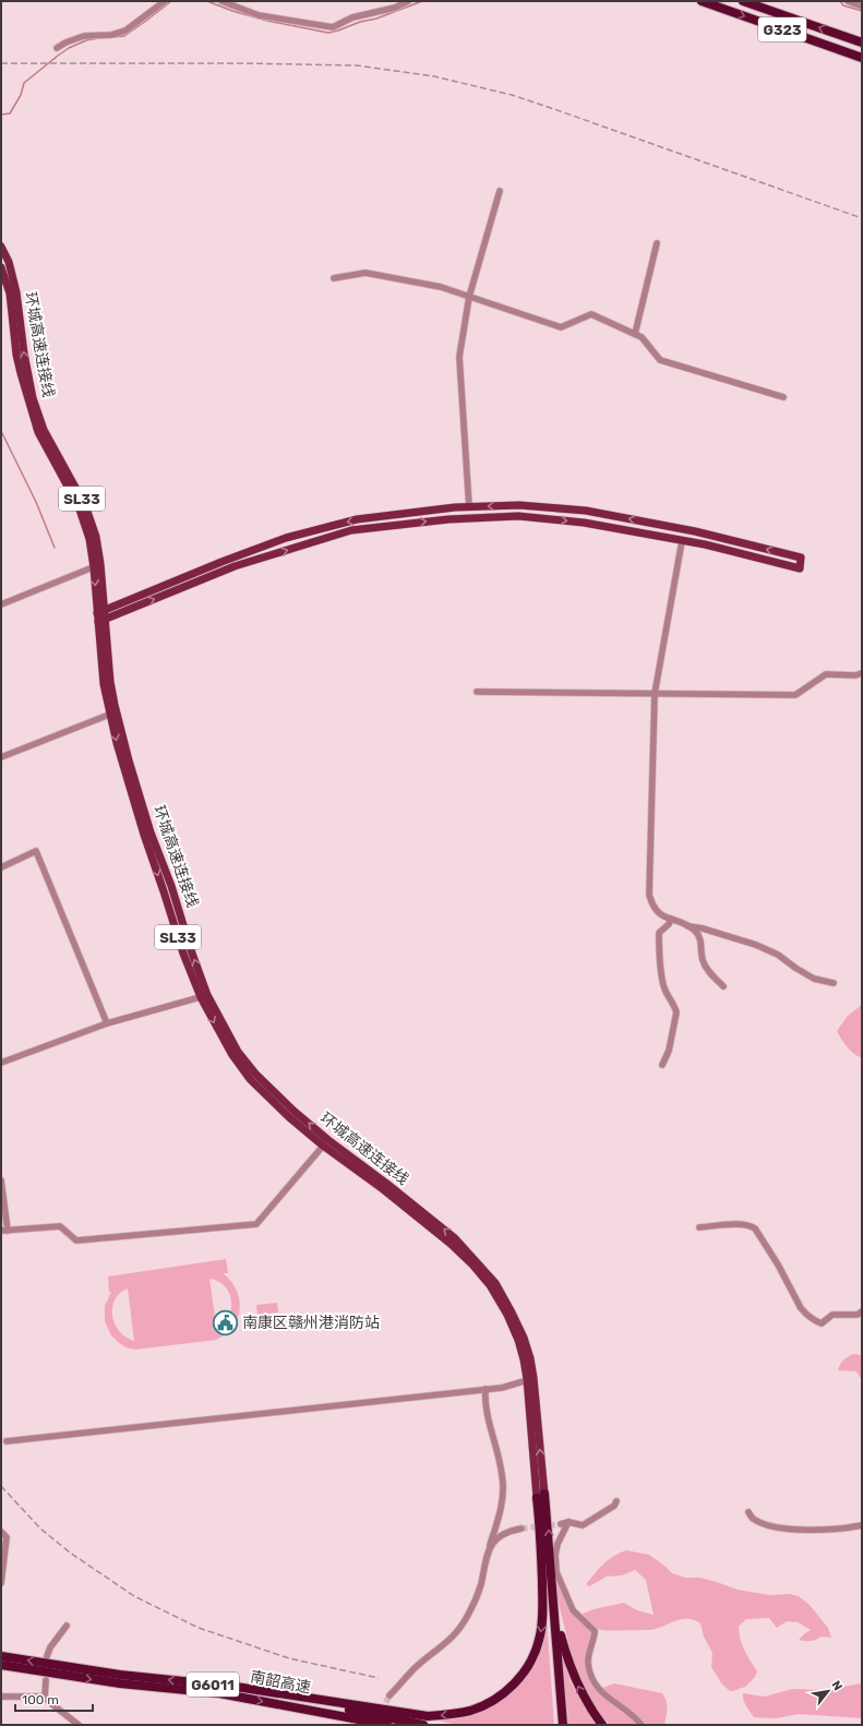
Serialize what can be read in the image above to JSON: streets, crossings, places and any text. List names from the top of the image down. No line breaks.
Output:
{"streets":{"highway":["G323","南韶高速","G6011"],"main road":["环城高速连接线","SL33"]},"places":{"public building":["南康区赣州港消防站"]},"scale_bar":"100 m","north":"top right"}
